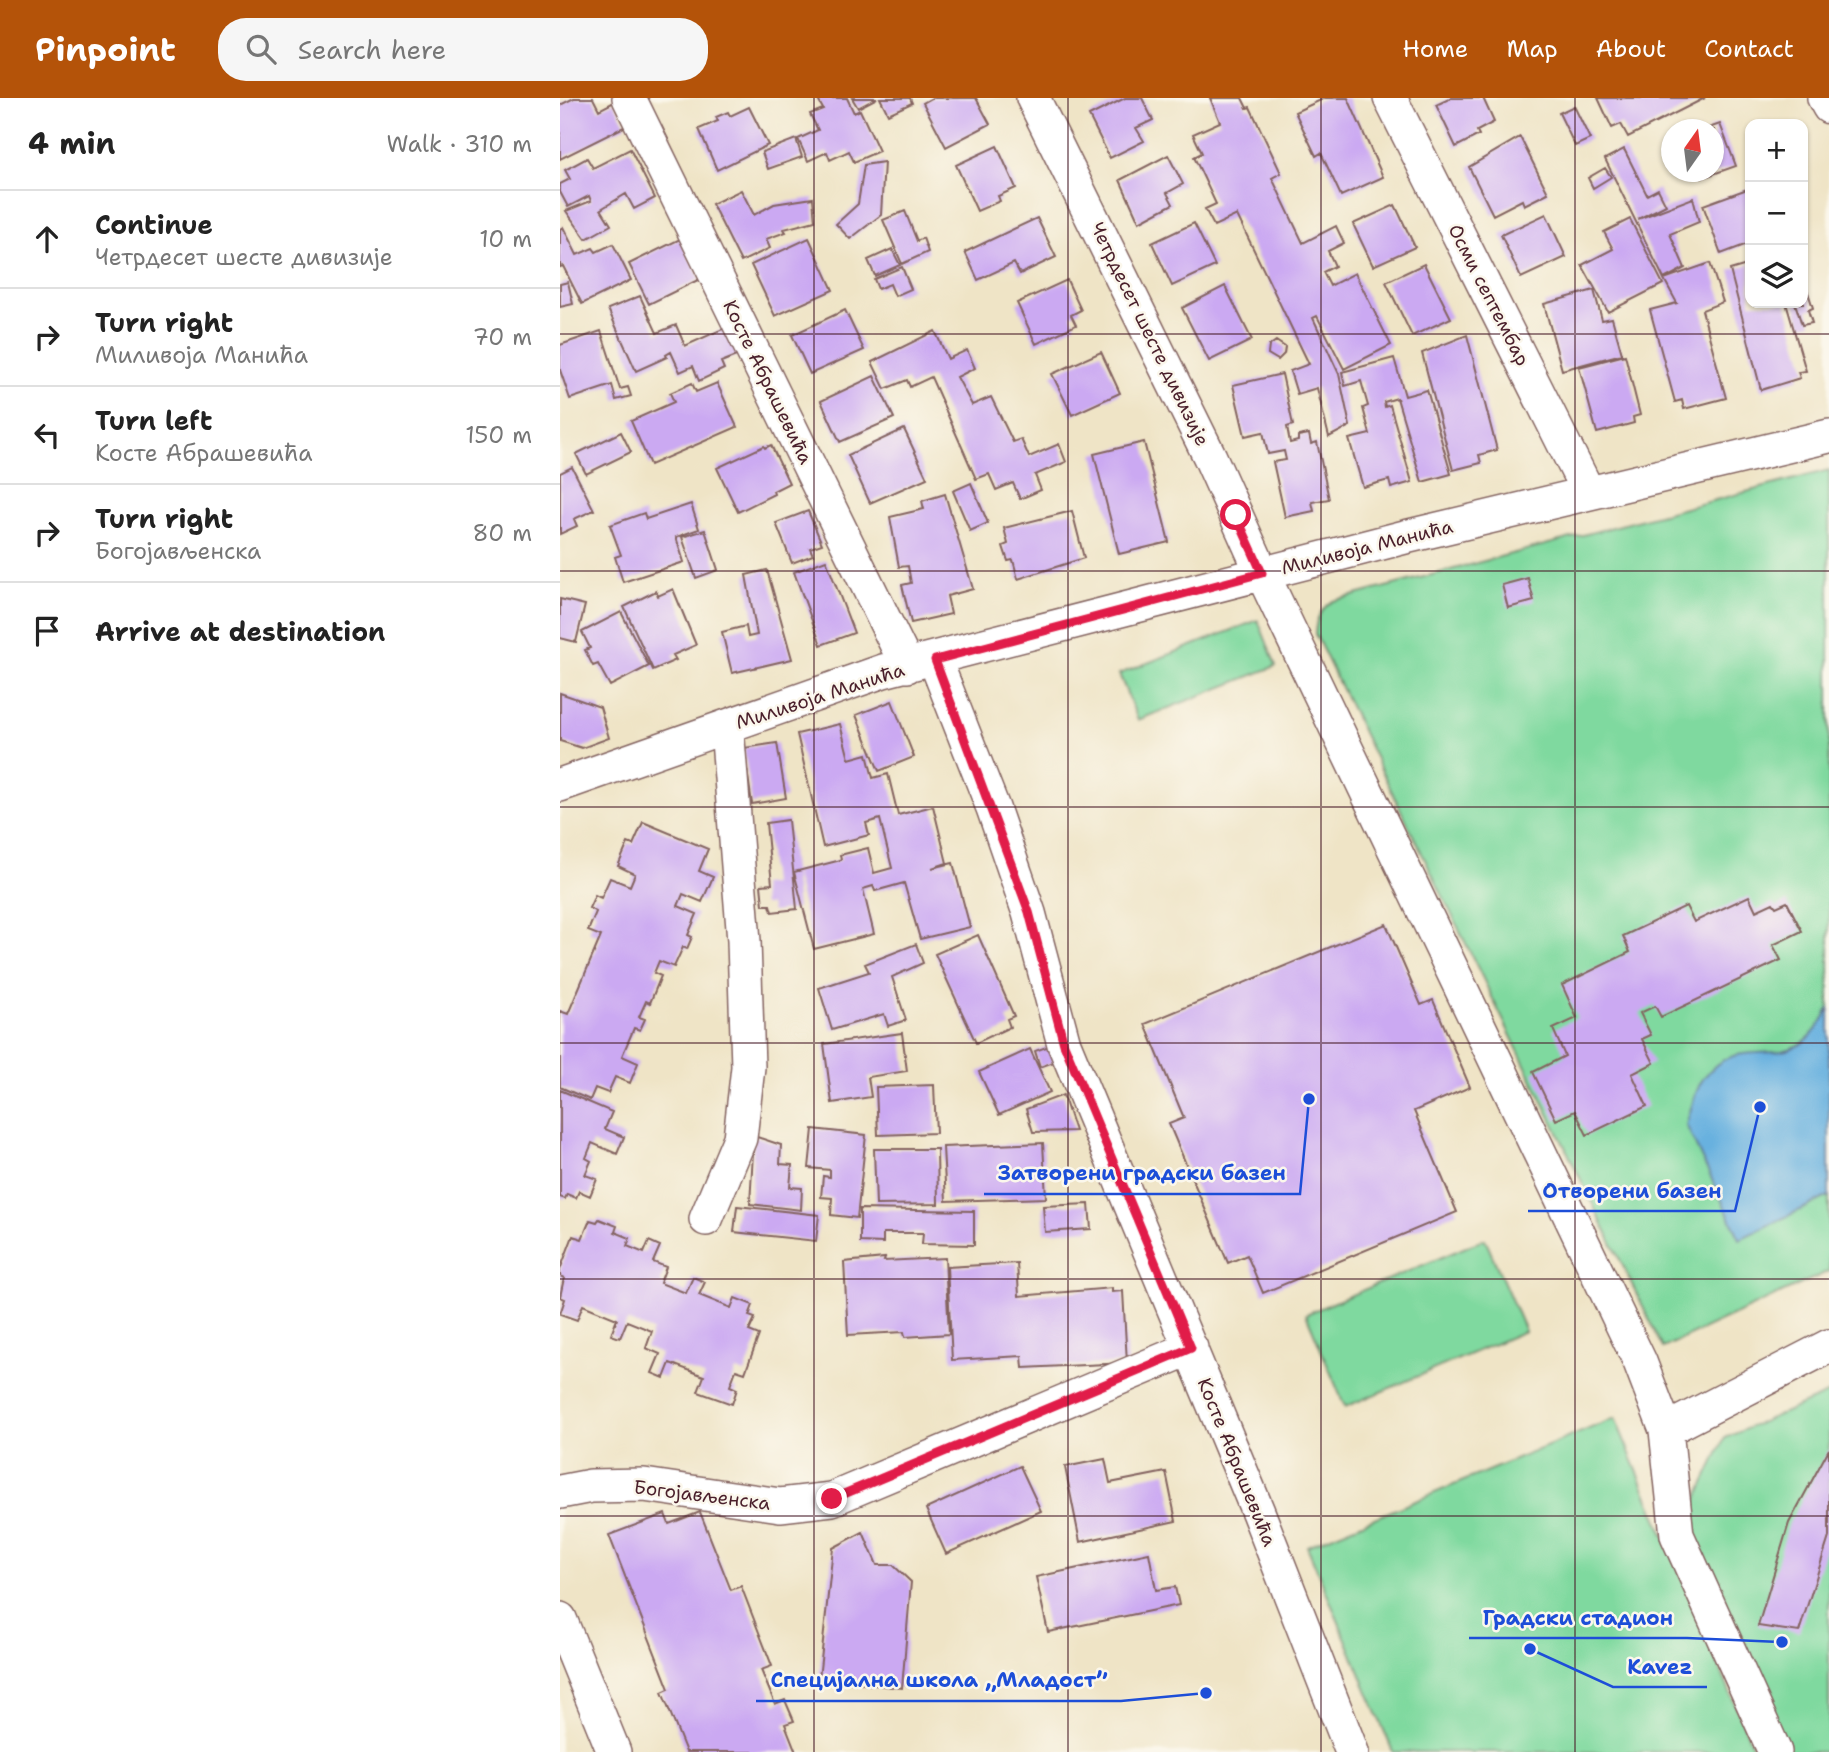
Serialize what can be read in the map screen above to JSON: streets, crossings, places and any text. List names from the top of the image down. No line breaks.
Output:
{"streets":{"street":["Осми септембар","Четрдесет шесте дивизије","Косте Абрашевића","Миливоја Манића","Богојављенска"]},"crossings":[["Осми септембар","Миливоја Манића"],["Четрдесет шесте дивизије","Миливоја Манића"],["Косте Абрашевића","Миливоја Манића"],["Косте Абрашевића","Богојављенска"]],"places":["Затворени градски базен","Отворени базен","Градски стадион","Kavez","Специјална школа „Младост”"],"north":"top","page":{"header":"Pinpoint","search":"Search here","nav":["Home","Map","About","Contact"],"heading":["4 min","Walk · 310 m"],"map_buttons":["+","−"],"list":[["Continue","Четрдесет шесте дивизије","10 m"],["Turn right","Миливоја Манића","70 m"],["Turn left","Косте Абрашевића","150 m"],["Turn right","Богојављенска","80 m"],"Arrive at destination"]}}
